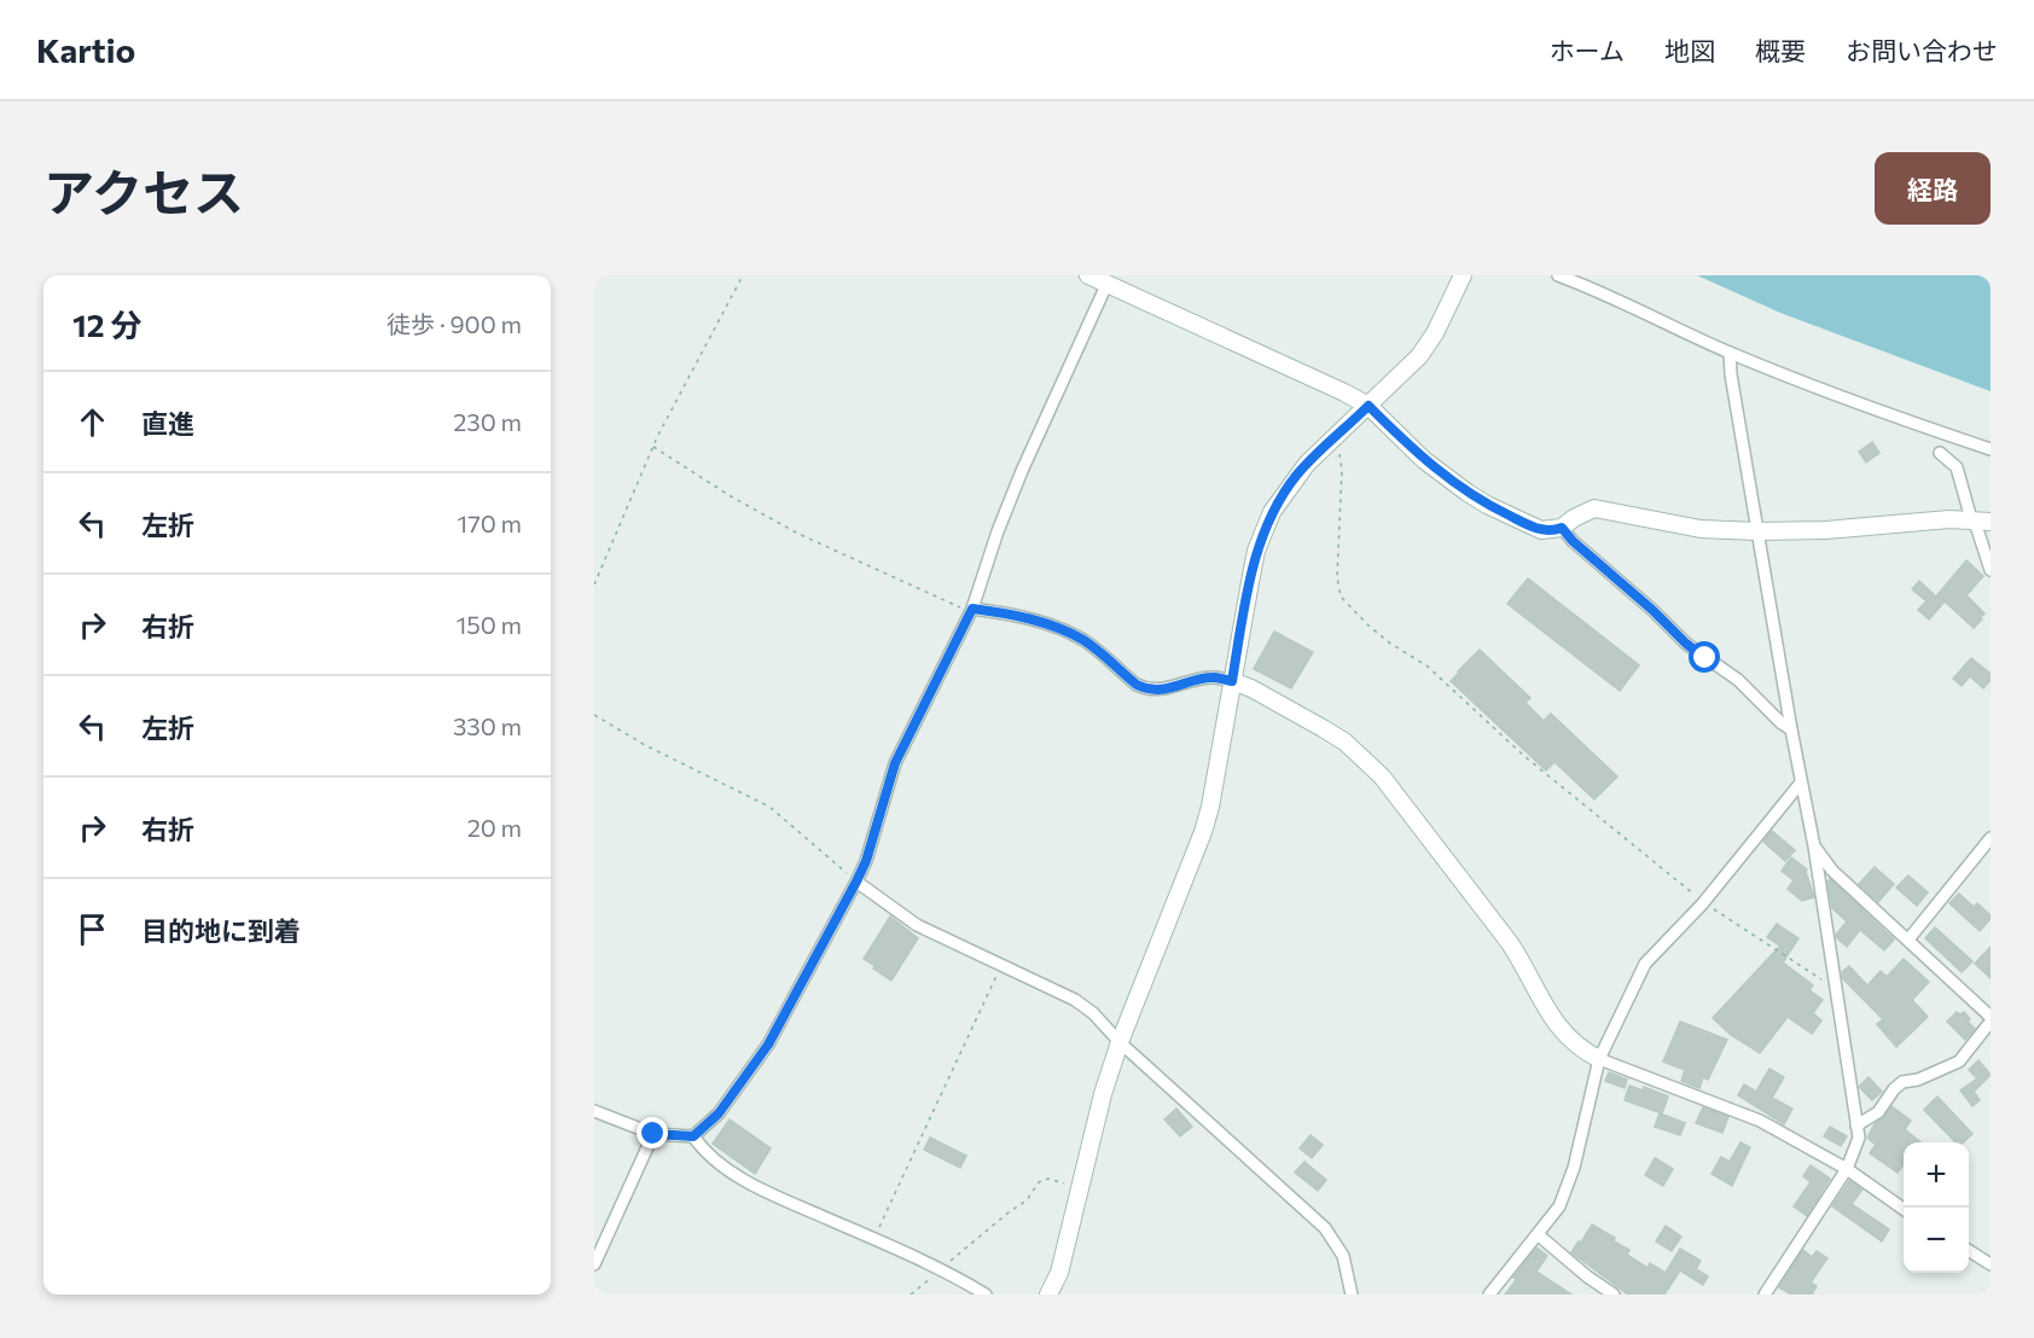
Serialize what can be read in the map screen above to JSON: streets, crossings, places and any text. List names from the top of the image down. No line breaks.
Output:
{"page":{"header":"Kartio","nav":["ホーム","地図","概要","お問い合わせ"],"title":"アクセス","buttons":"経路","heading":["12 分","徒歩 · 900 m"],"list":[["直進","230 m"],["左折","170 m"],["右折","150 m"],["左折","330 m"],["右折","20 m"],"目的地に到着"],"map_buttons":["+","−"]}}
